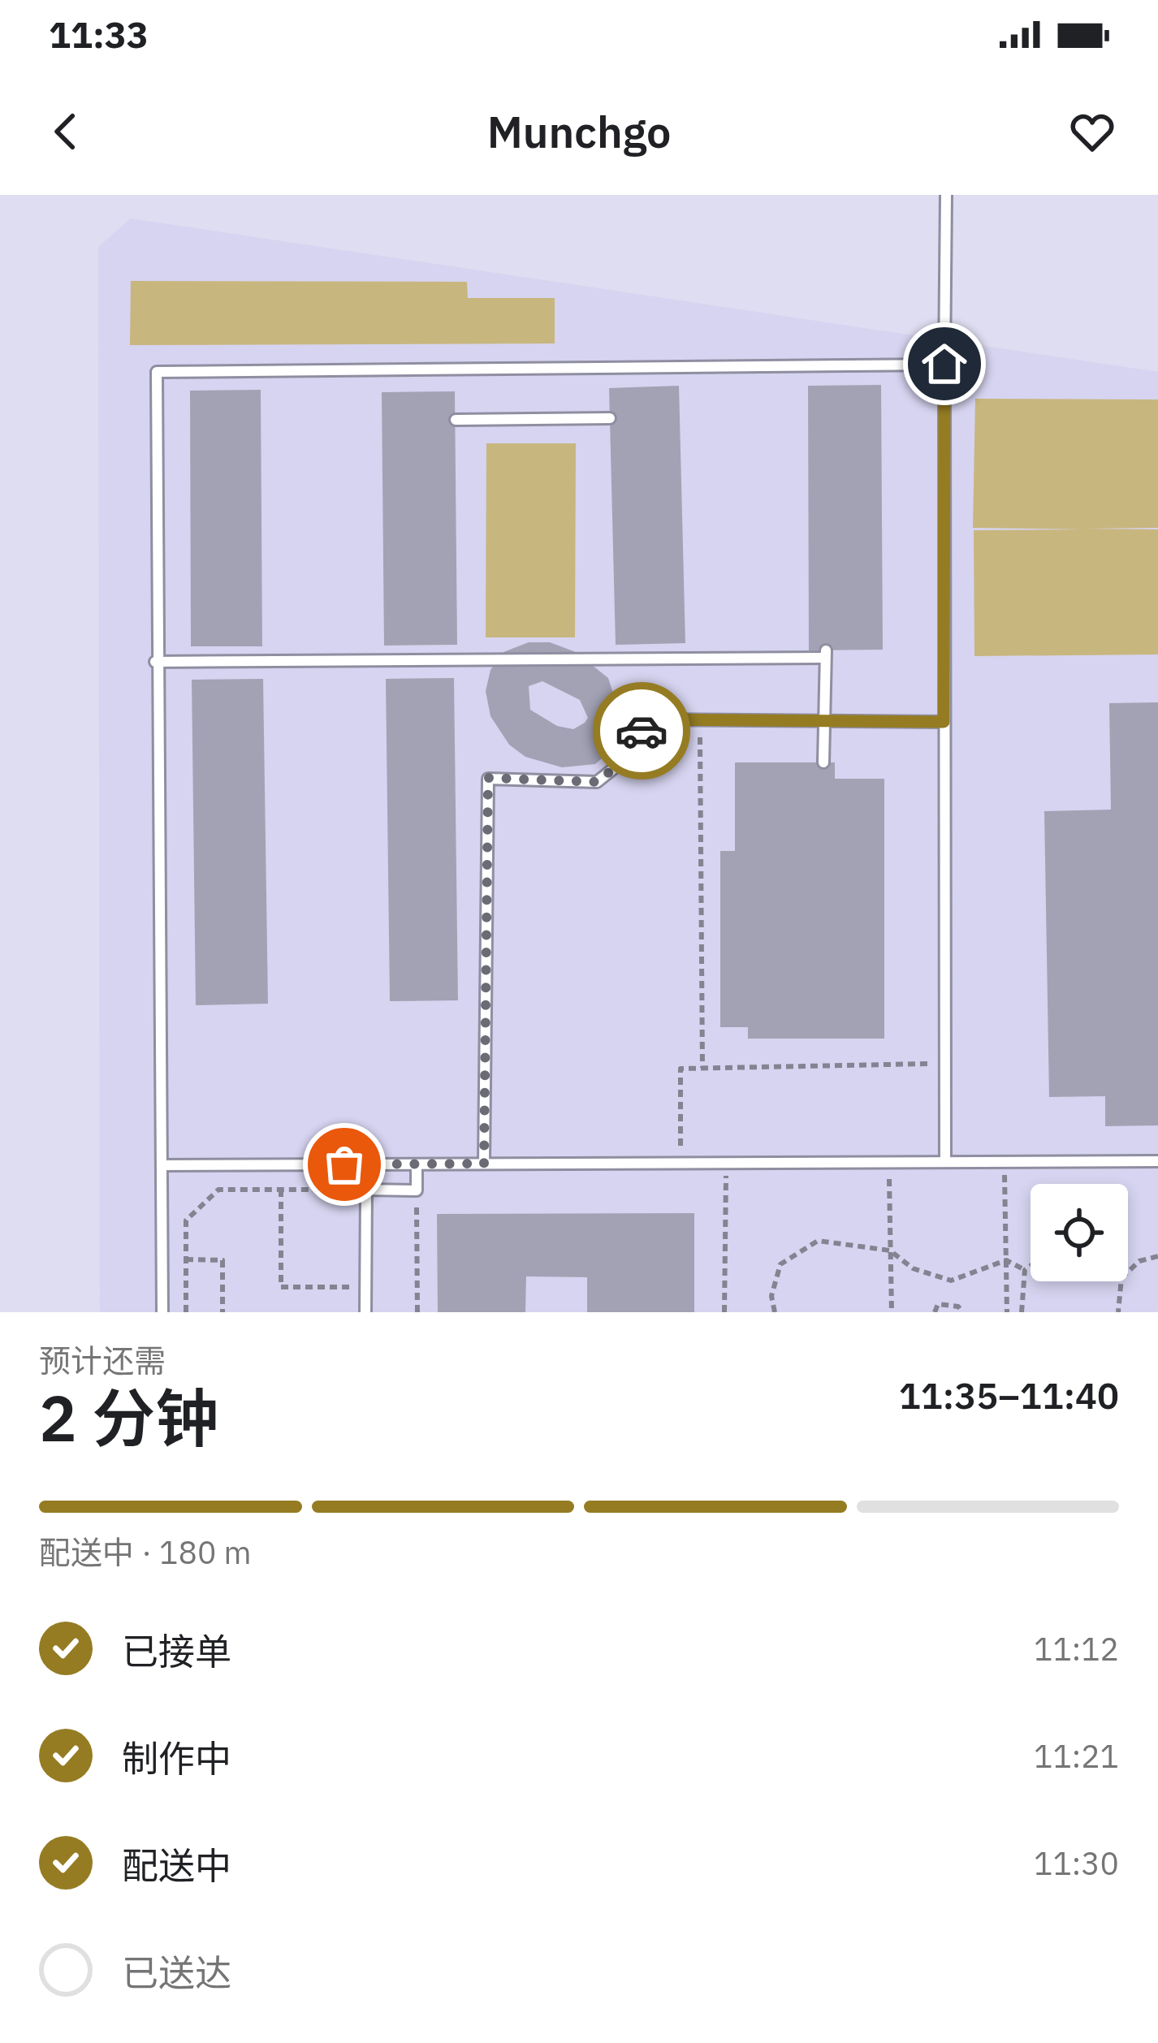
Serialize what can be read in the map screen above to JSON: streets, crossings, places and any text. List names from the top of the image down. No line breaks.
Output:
{"page":{"status":"11:33","header":"Munchgo","heading":["2 分钟","预计还需","11:35–11:40"],"bar":"配送中 · 180 m","list":[["已接单","11:12"],["制作中","11:21"],["配送中","11:30"],"已送达"]}}
